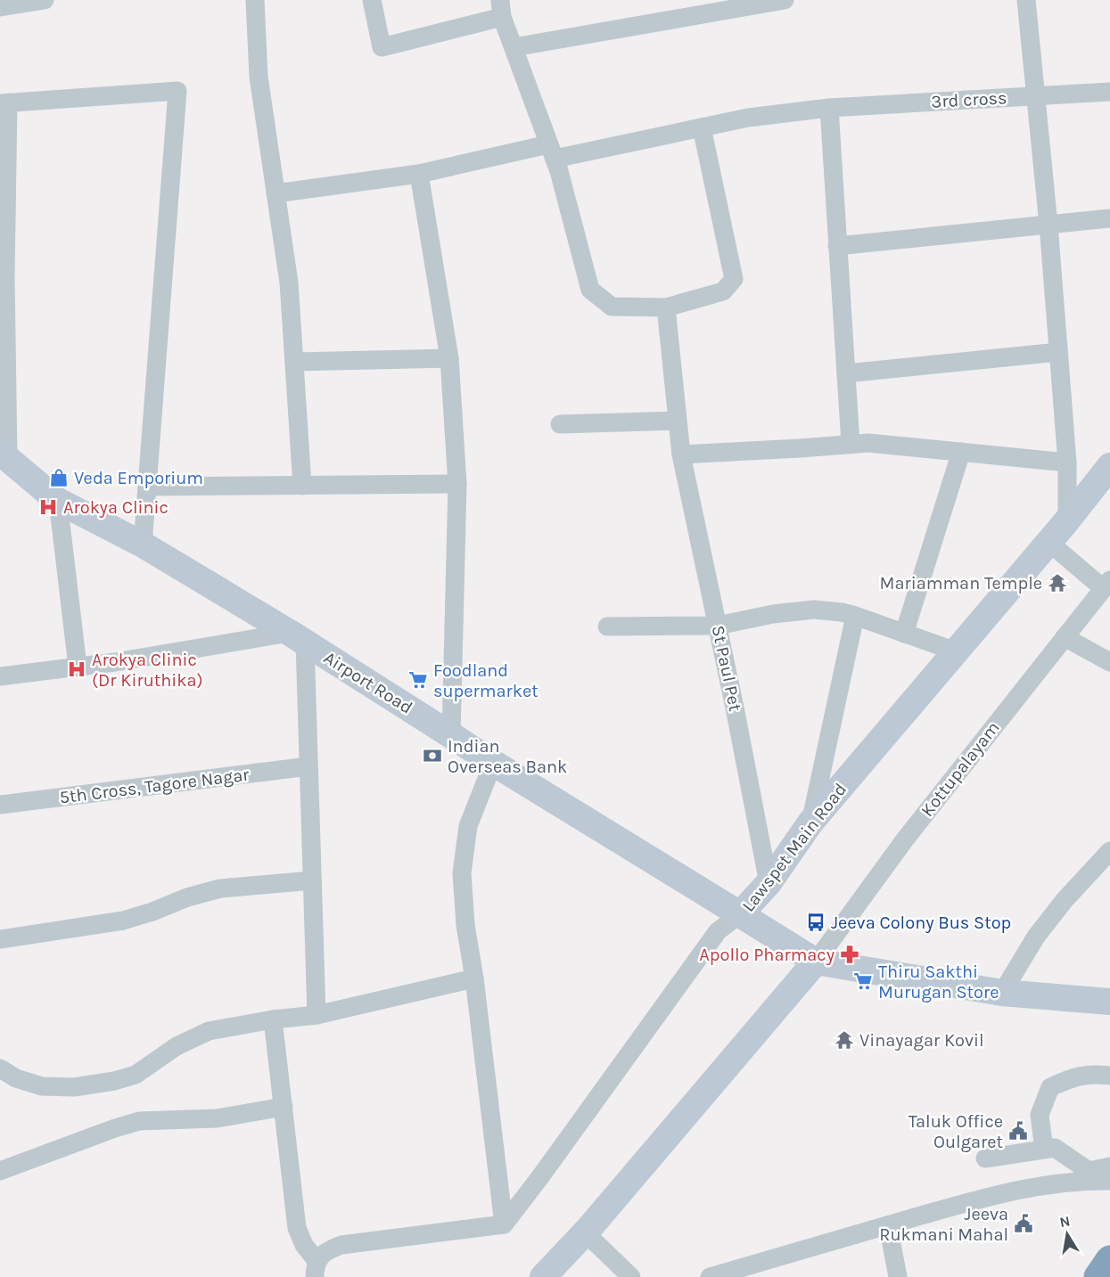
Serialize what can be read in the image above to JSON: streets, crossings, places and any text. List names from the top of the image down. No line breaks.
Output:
{"streets":{"street":["3rd cross","St Paul Pet","Airport Road","Kottupalayam","5th Cross, Tagore Nagar","Lawspet Main Road"]},"crossings":[["St Paul Pet","Lawspet Main Road"],["Airport Road","Lawspet Main Road"],["Kottupalayam","Lawspet Main Road"]],"places":{"shop":["Veda Emporium"],"hospital":["Arokya Clinic","Arokya Clinic (Dr Kiruthika)"],"temple":["Mariamman Temple","Vinayagar Kovil"],"supermarket":["Foodland supermarket","Thiru Sakthi Murugan Store"],"bank":["Indian Overseas Bank"],"bus stop":["Jeeva Colony Bus Stop"],"pharmacy":["Apollo Pharmacy"],"public building":["Taluk Office Oulgaret","Jeeva Rukmani Mahal"]},"north":"top"}
